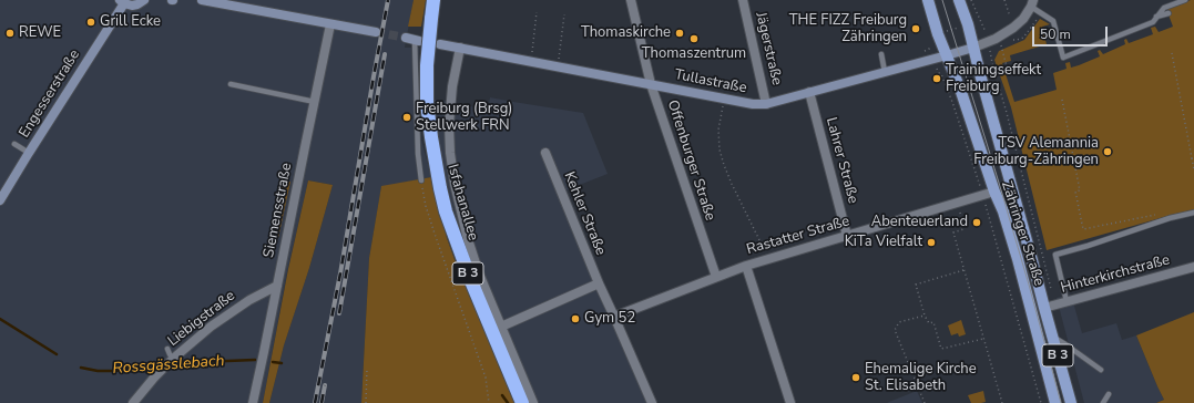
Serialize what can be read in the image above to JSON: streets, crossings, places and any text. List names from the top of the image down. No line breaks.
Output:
{"streets":{"highway":["Isfahanallee","B 3"],"main road":["Zähringer Straße"],"street":["Jägerstraße","Tullastraße","Engesserstraße","Offenburger Straße","Lahrer Straße","Siemensstraße","Kehler Straße","Rastatter Straße","Hinterkirchstraße","Liebigstraße"]},"crossings":[["Jägerstraße","Tullastraße"],["Tullastraße","Offenburger Straße"],["Tullastraße","Lahrer Straße"],["Tullastraße","Zähringer Straße"],["Offenburger Straße","Rastatter Straße"],["Lahrer Straße","Rastatter Straße"],["Siemensstraße","Liebigstraße"],["Kehler Straße","Rastatter Straße"],["Zähringer Straße","Rastatter Straße"],["Zähringer Straße","Hinterkirchstraße"]],"water":["Rossgässlebach"],"places":["Grill Ecke","THE FIZZ Freiburg Zähringen","REWE","Thomaskirche","Thomaszentrum","Trainingseffekt Freiburg","Freiburg (Brsg) Stellwerk FRN","TSV Alemannia Freiburg-Zähringen","Abenteuerland","KiTa Vielfalt","Gym 52","Ehemalige Kirche St. Elisabeth"],"scale_bar":"50 m"}
